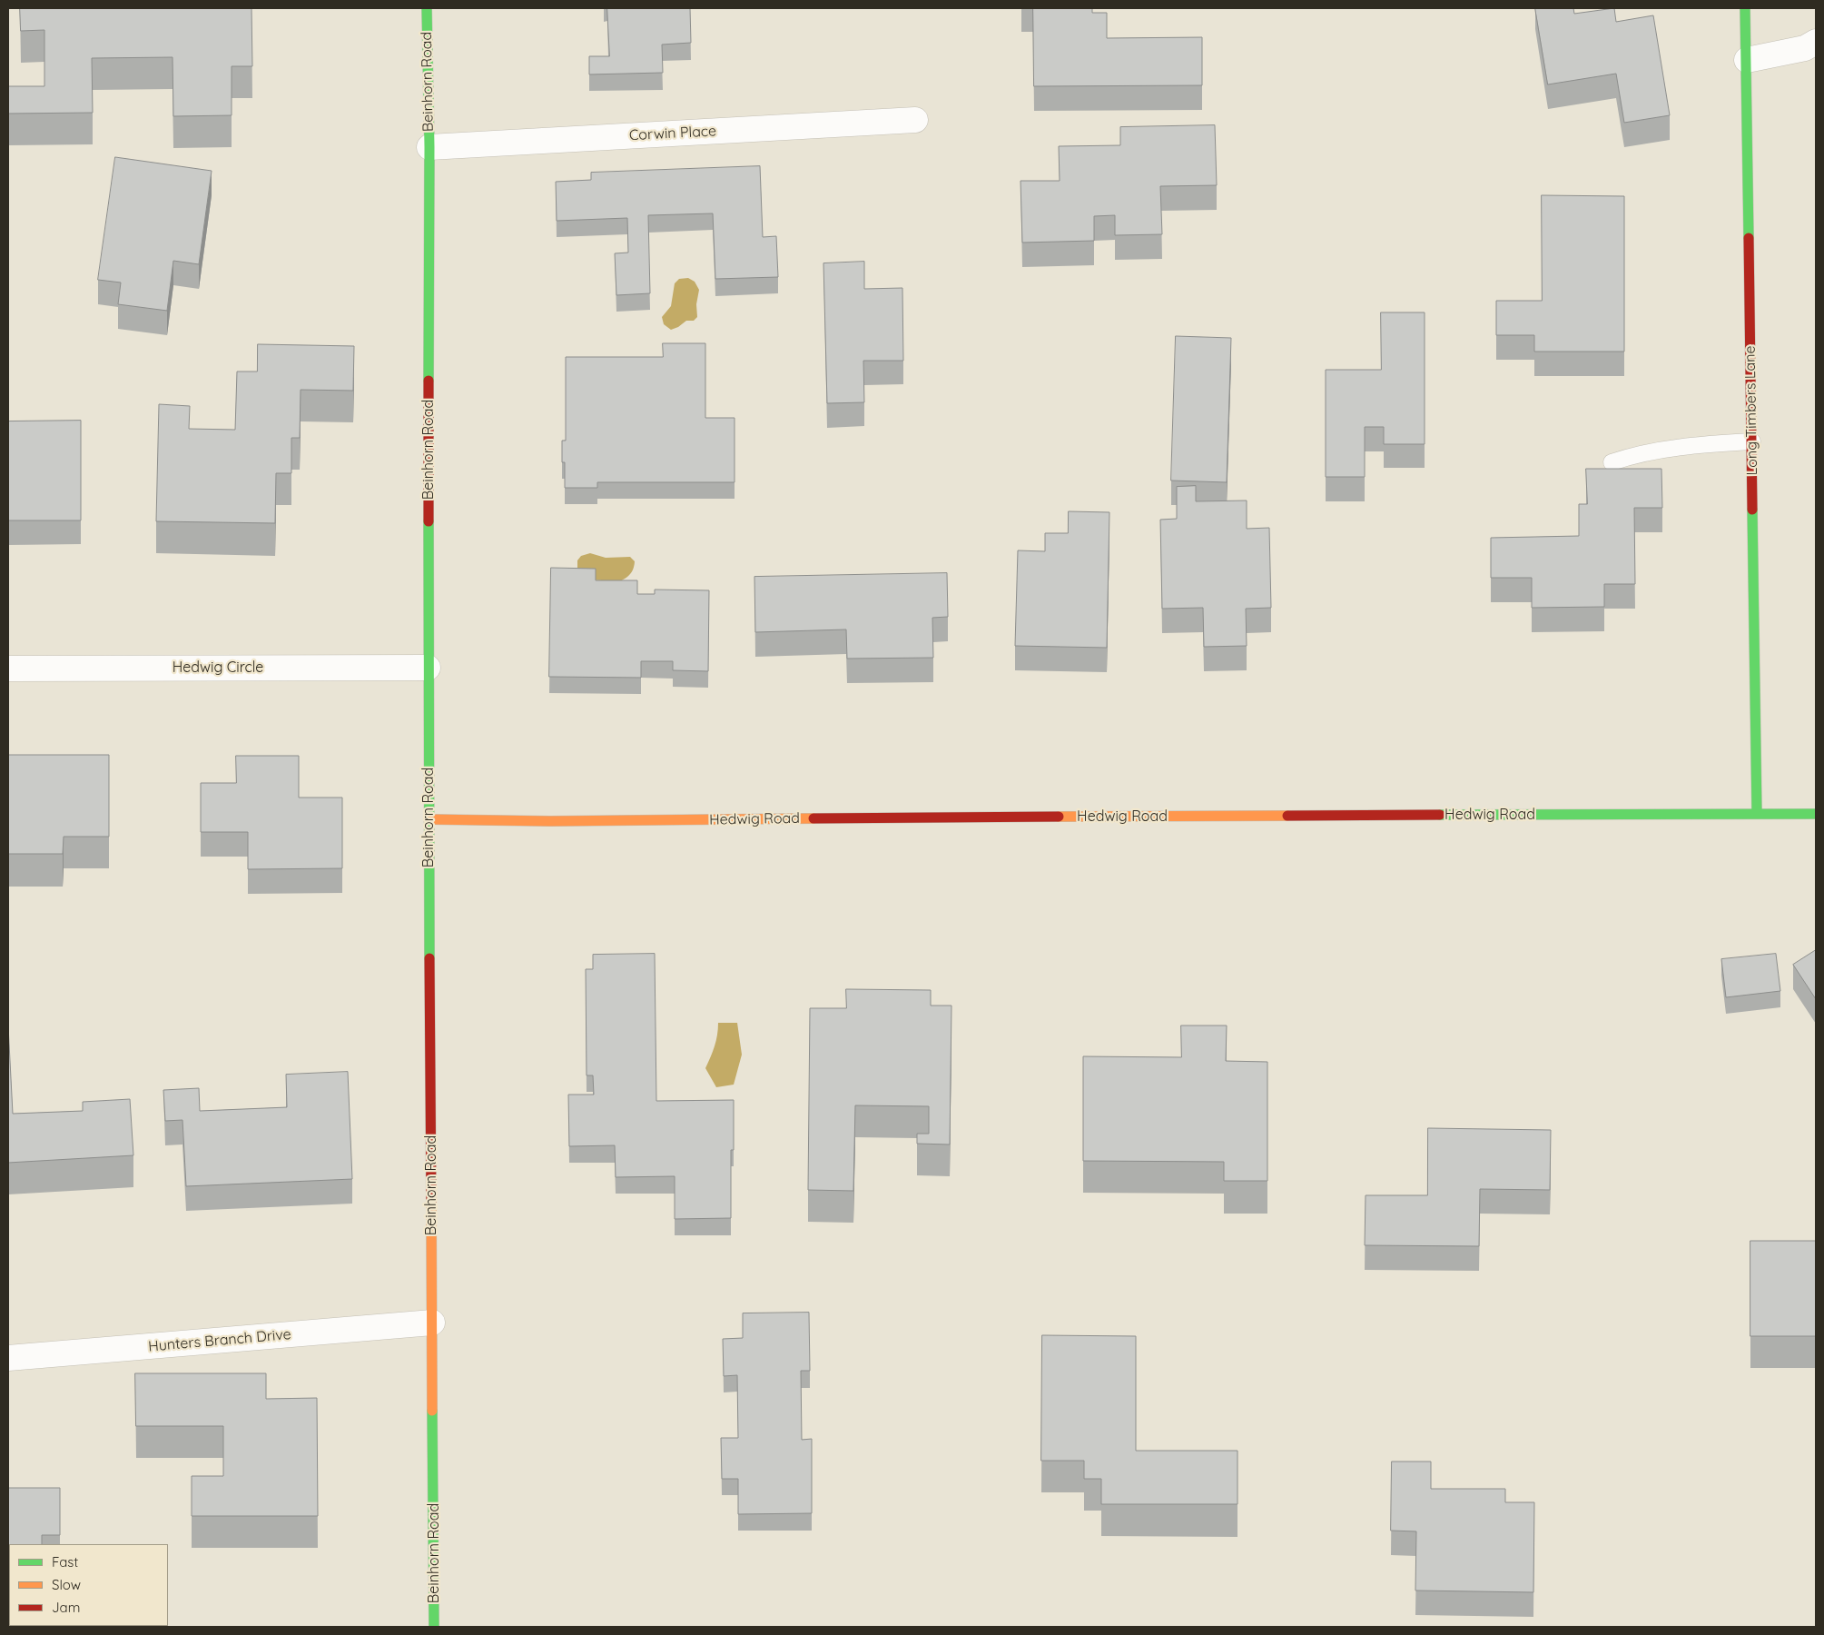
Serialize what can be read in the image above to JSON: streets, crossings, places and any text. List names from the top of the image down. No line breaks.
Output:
{"streets":{"street":["Beinhorn Road","Corwin Place","Long Timbers Lane","Hedwig Circle","Hedwig Road","Hunters Branch Drive"]},"crossings":[["Beinhorn Road","Corwin Place"],["Beinhorn Road","Hedwig Circle"],["Beinhorn Road","Hedwig Road"],["Beinhorn Road","Hunters Branch Drive"],["Long Timbers Lane","Hedwig Road"]],"legend":["Fast","Slow","Jam"]}
